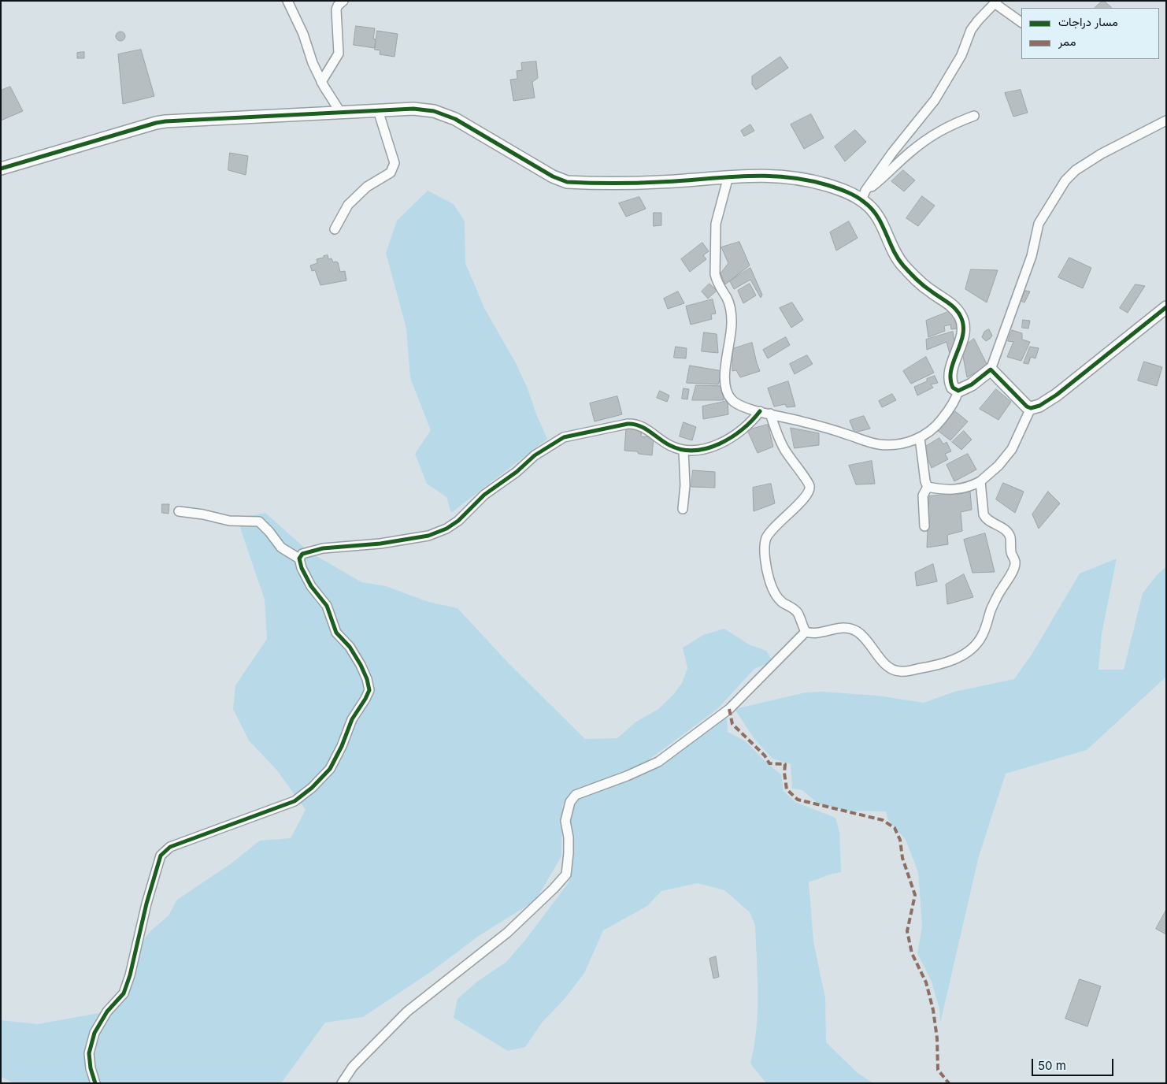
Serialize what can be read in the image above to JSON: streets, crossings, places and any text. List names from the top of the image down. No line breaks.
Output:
{"legend":["مسار دراجات","ممر"],"scale_bar":"50 m"}
